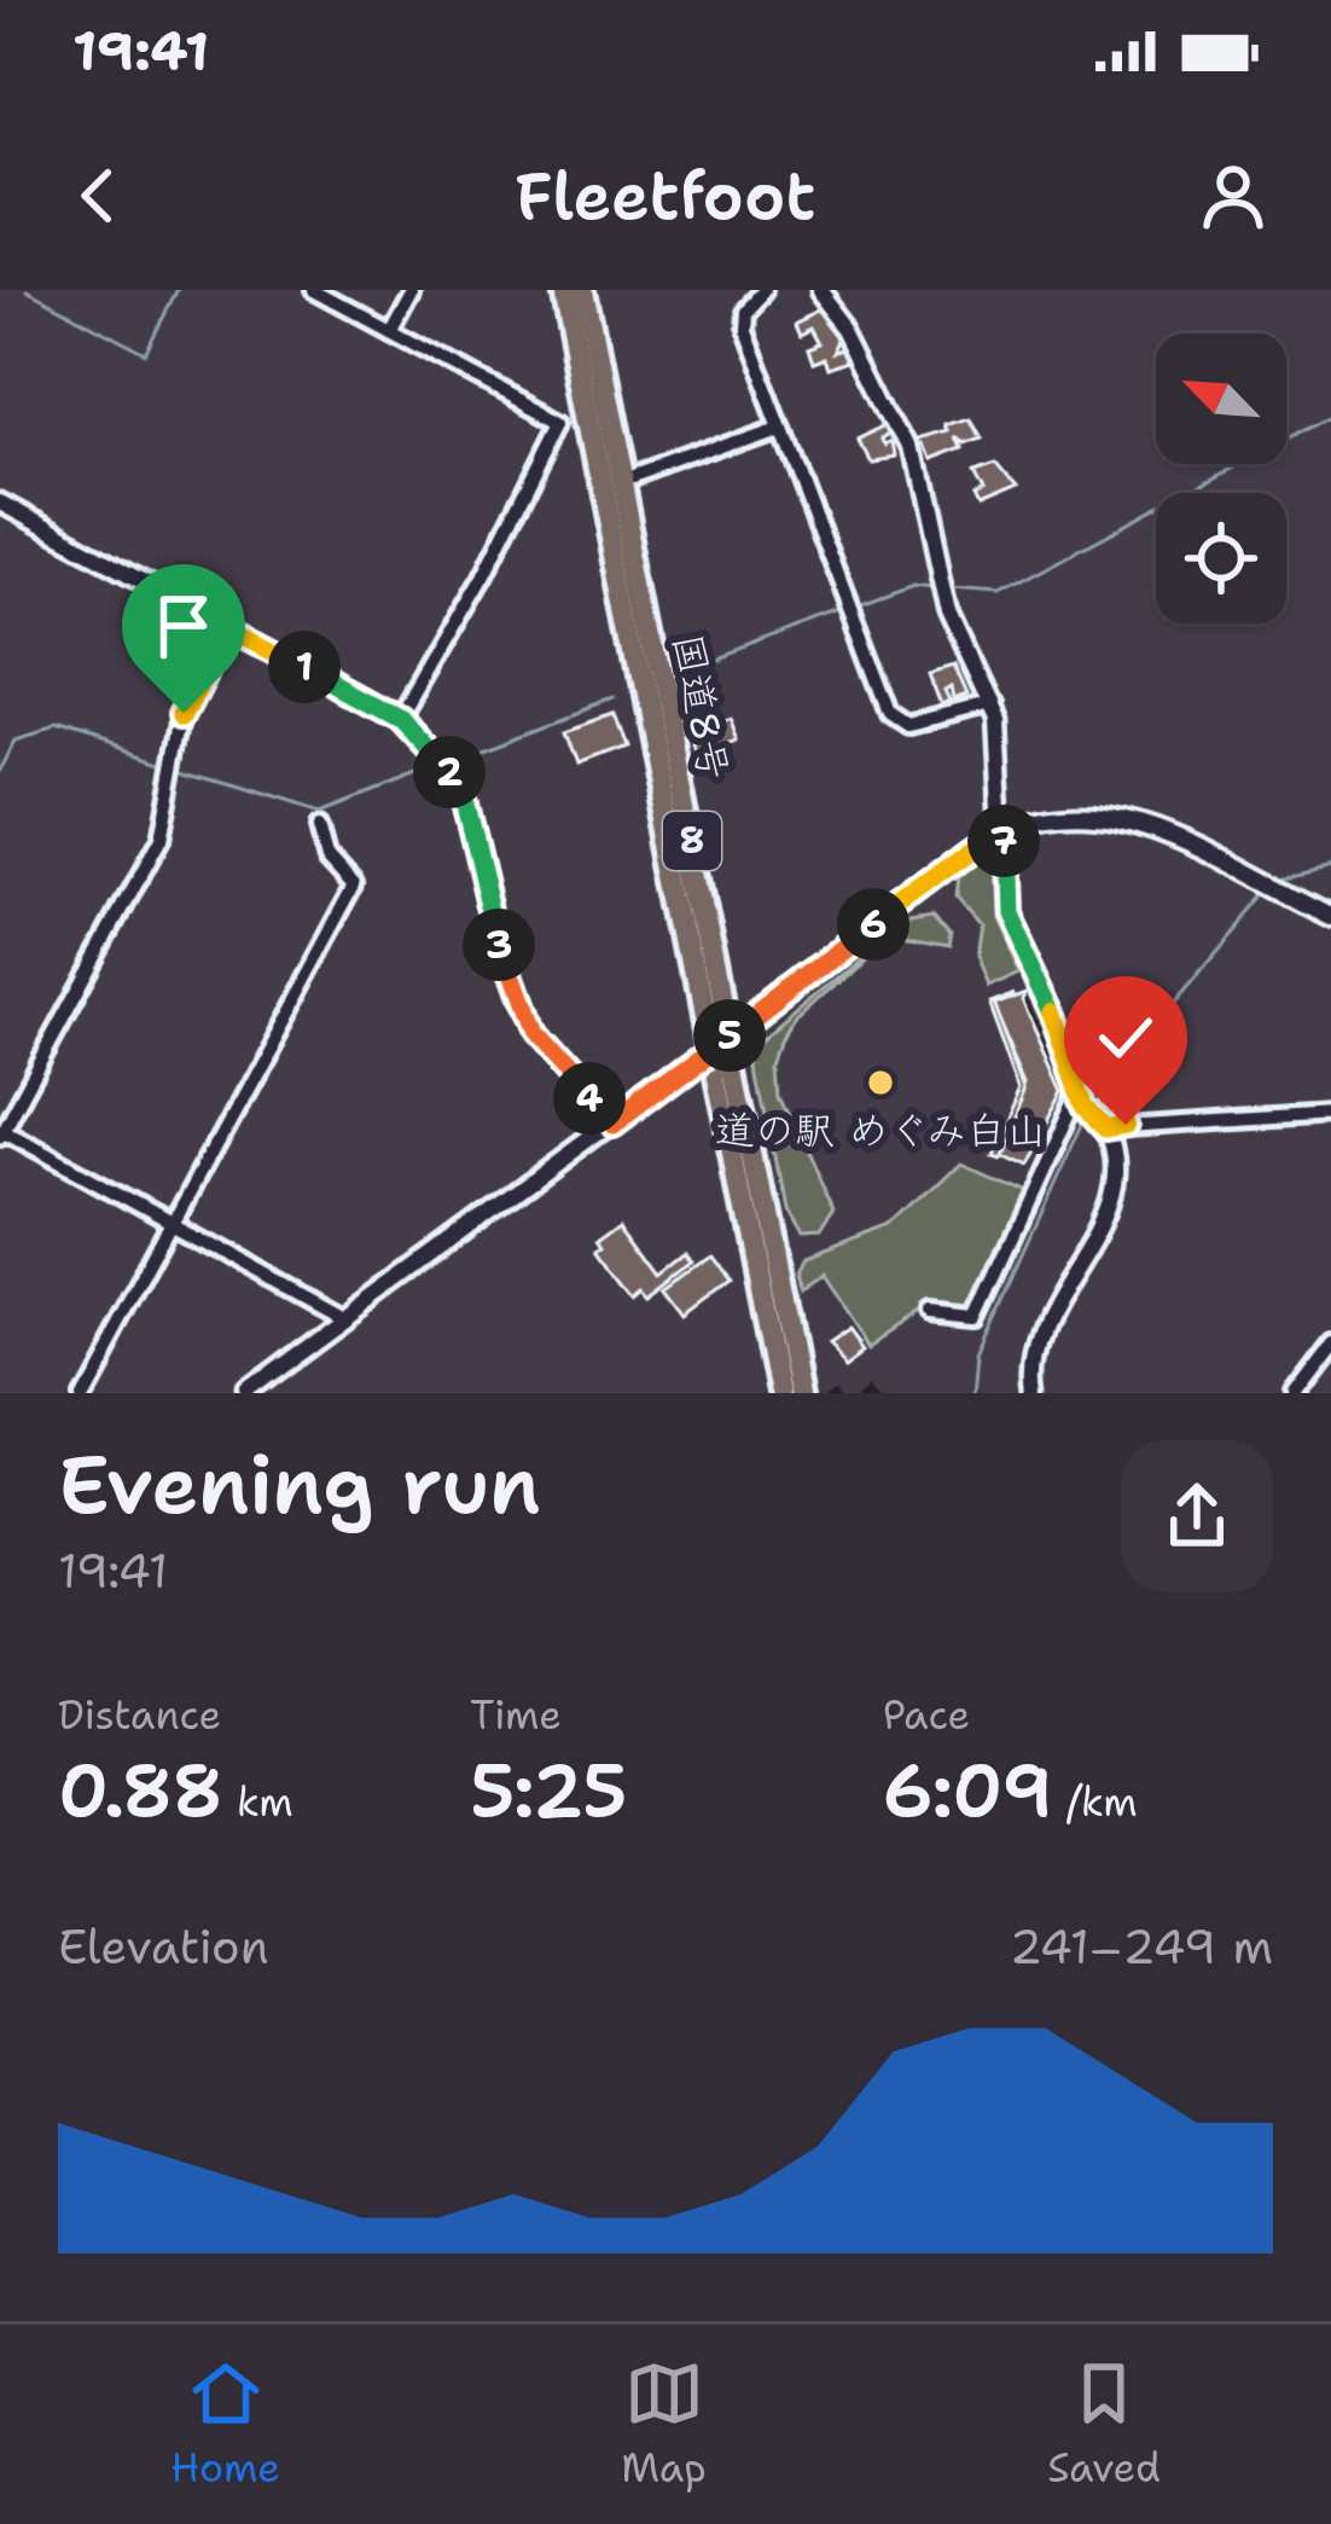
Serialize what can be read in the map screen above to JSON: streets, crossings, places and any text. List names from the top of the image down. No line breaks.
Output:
{"streets":{"highway":["国道8号","8"]},"places":["道の駅 めぐみ白山"],"north":"top left","page":{"status":"19:41","header":"Fleetfoot","pins":["1","2","7","6","3","5","4"],"heading":["Evening run","19:41"],"stats":[["Distance","0.88 km"],["Time","5:25"],["Pace","6:09 /km"]],"chart":["Elevation","241–249 m"],"tabs":["Home","Map","Saved"]}}
